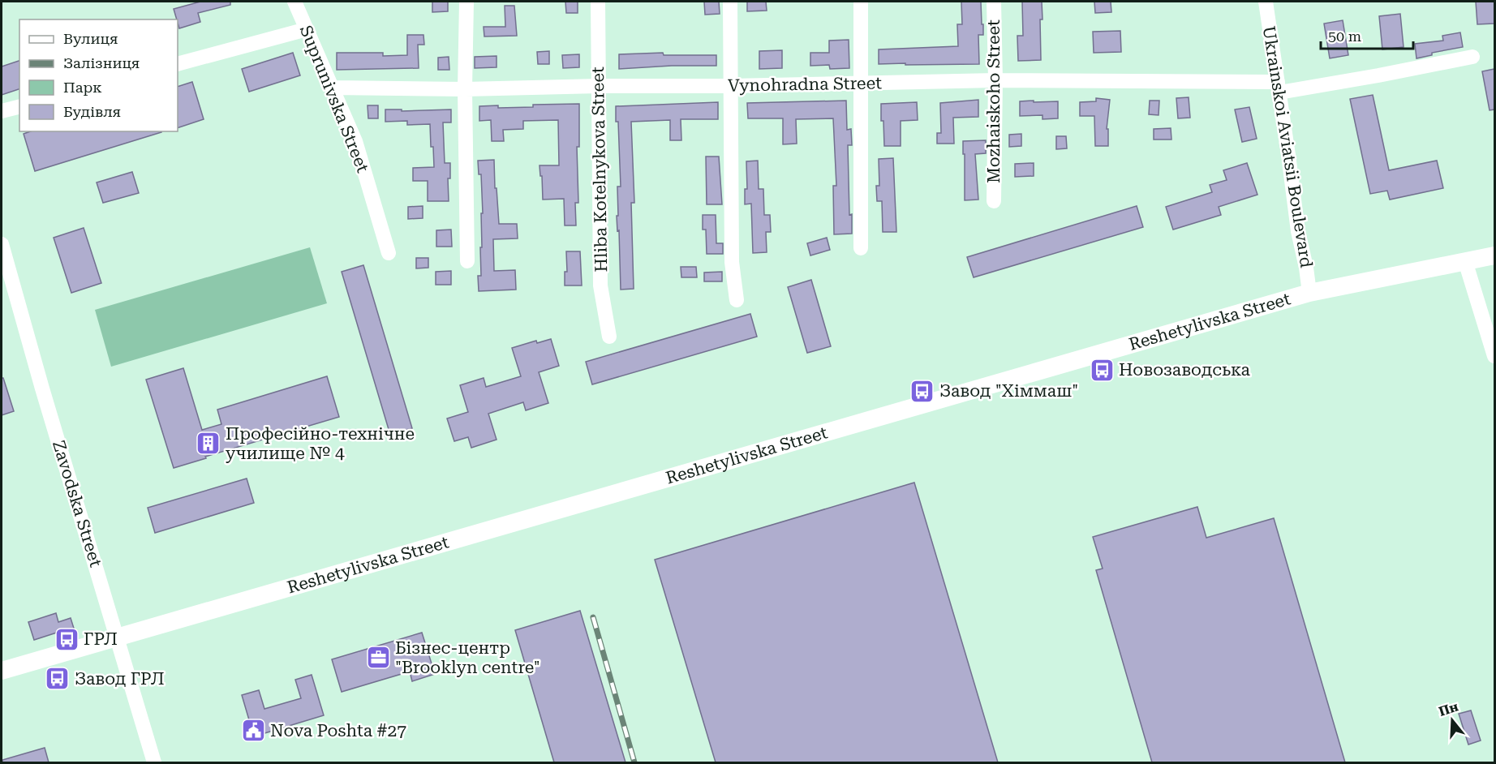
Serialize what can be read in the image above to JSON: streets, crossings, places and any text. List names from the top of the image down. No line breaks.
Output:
{"streets":{"street":["Vynohradna Street","Suprunivska Street","Mozhaiskoho Street","Ukrainskoi Aviatsii Boulevard","Hliba Kotelnykova Street","Reshetylivska Street","Zavodska Street"]},"crossings":[["Vynohradna Street","Suprunivska Street"],["Vynohradna Street","Mozhaiskoho Street"],["Vynohradna Street","Ukrainskoi Aviatsii Boulevard"],["Vynohradna Street","Hliba Kotelnykova Street"],["Ukrainskoi Aviatsii Boulevard","Reshetylivska Street"],["Reshetylivska Street","Zavodska Street"]],"places":{"bus stop":["Новозаводська","Завод \"Хіммаш\"","ГРЛ","Завод ГРЛ"],"building":["Професійно-технічне училище № 4"],"office":["Бізнес-центр \"Brooklyn centre\""],"public building":["Nova Poshta #27"]},"legend":["Вулиця","Залізниця","Парк","Будівля"],"scale_bar":"50 m","north":"top"}
